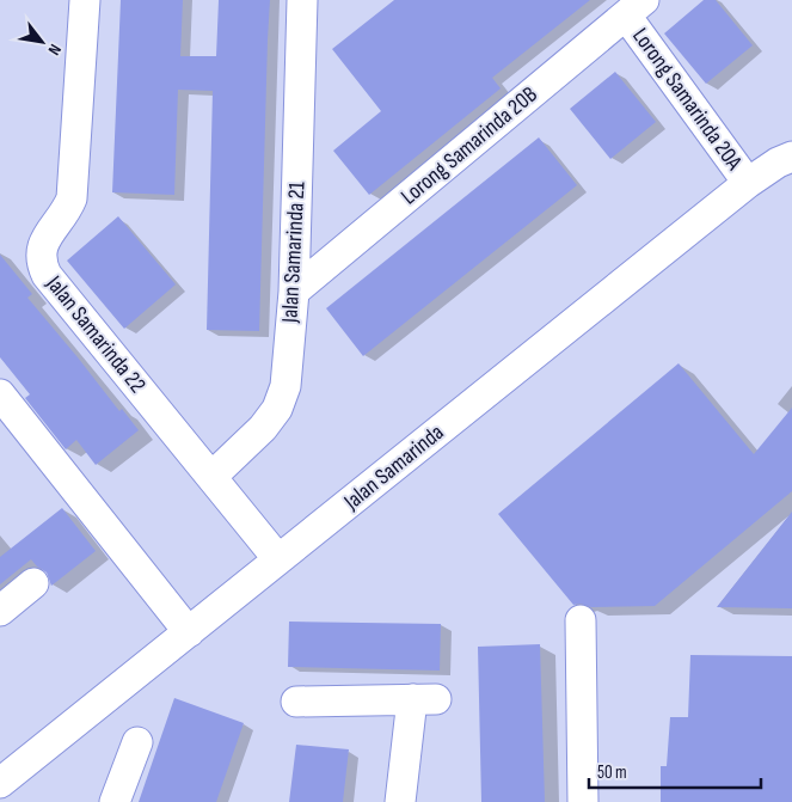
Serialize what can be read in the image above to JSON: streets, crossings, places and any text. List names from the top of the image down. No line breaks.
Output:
{"streets":{"street":["Lorong Samarinda 20A","Lorong Samarinda 20B","Jalan Samarinda 21","Jalan Samarinda 22","Jalan Samarinda"]},"crossings":[["Lorong Samarinda 20A","Lorong Samarinda 20B"],["Lorong Samarinda 20A","Jalan Samarinda"],["Lorong Samarinda 20B","Jalan Samarinda 21"],["Jalan Samarinda 21","Jalan Samarinda 22"],["Jalan Samarinda 22","Jalan Samarinda"]],"scale_bar":"50 m","north":"bottom right"}
